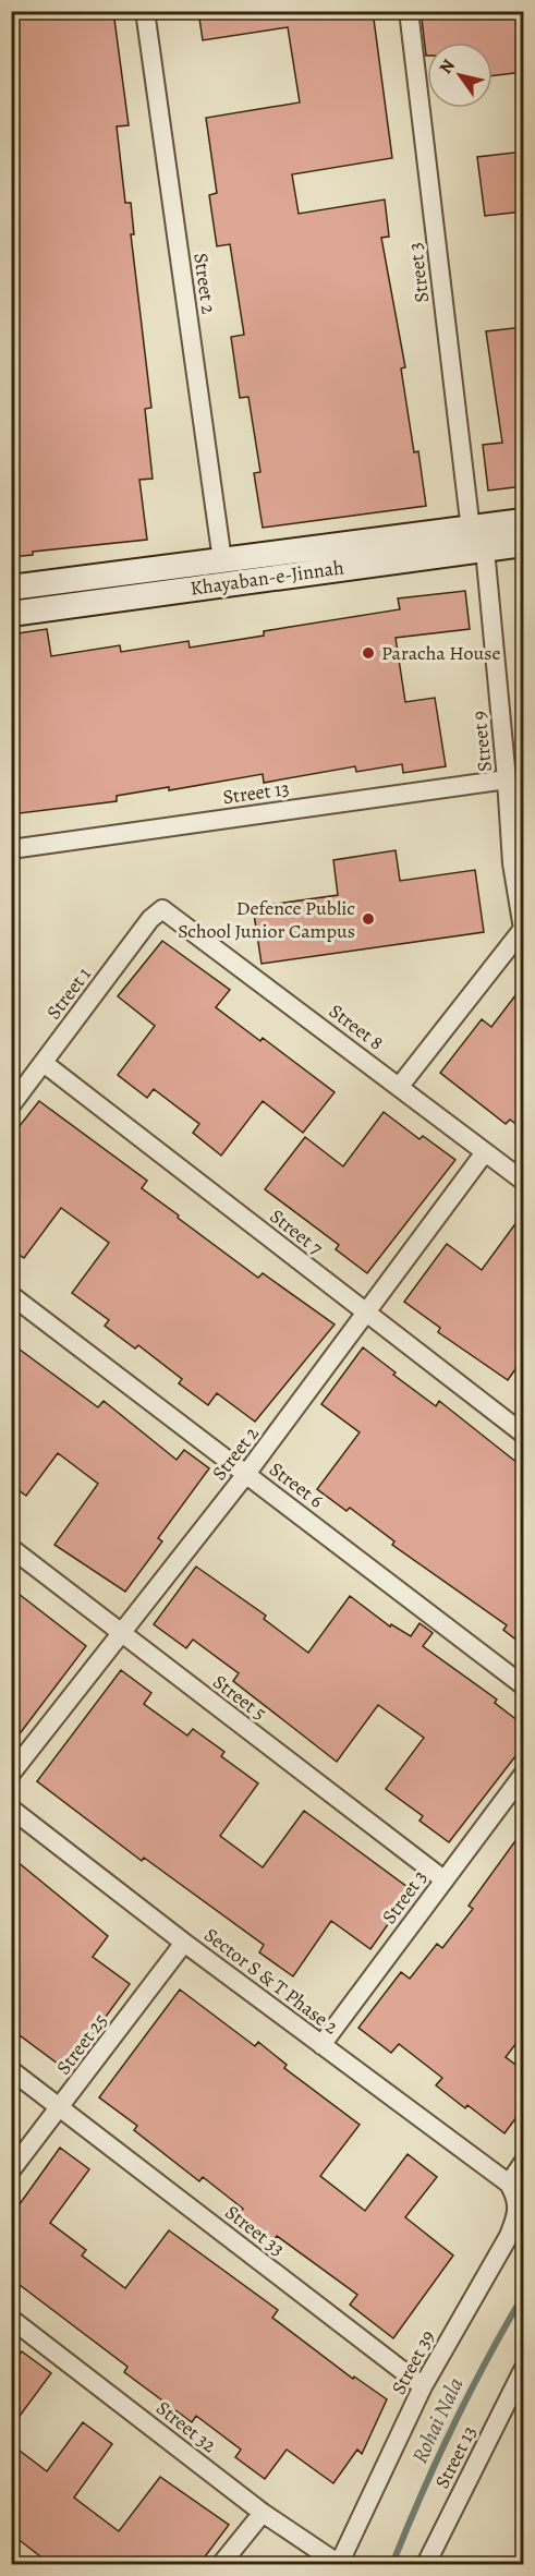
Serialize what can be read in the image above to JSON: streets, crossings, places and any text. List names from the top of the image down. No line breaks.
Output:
{"streets":{"main road":["Khayaban-e-Jinnah"],"street":["Street 3","Street 2","Street 9","Street 13","Street 1","Street 8","Street 7","Street 6","Street 5","Sector S & T Phase 2","Street 25","Street 33","Street 39","Street 32"]},"crossings":[["Street 3","Khayaban-e-Jinnah"],["Street 3","Street 9"],["Street 3","Street 5"],["Street 3","Sector S & T Phase 2"],["Street 2","Khayaban-e-Jinnah"],["Street 2","Street 8"],["Street 2","Street 7"],["Street 2","Street 6"],["Street 2","Street 5"],["Khayaban-e-Jinnah","Street 9"],["Street 9","Street 13"],["Street 9","Street 8"],["Street 1","Street 8"],["Street 1","Street 7"],["Sector S & T Phase 2","Street 25"],["Sector S & T Phase 2","Street 39"],["Street 25","Street 33"],["Street 33","Street 39"],["Street 39","Street 32"]],"water":["Rohai Nala"],"places":["Paracha House","Defence Public School Junior Campus"],"north":"top left"}
